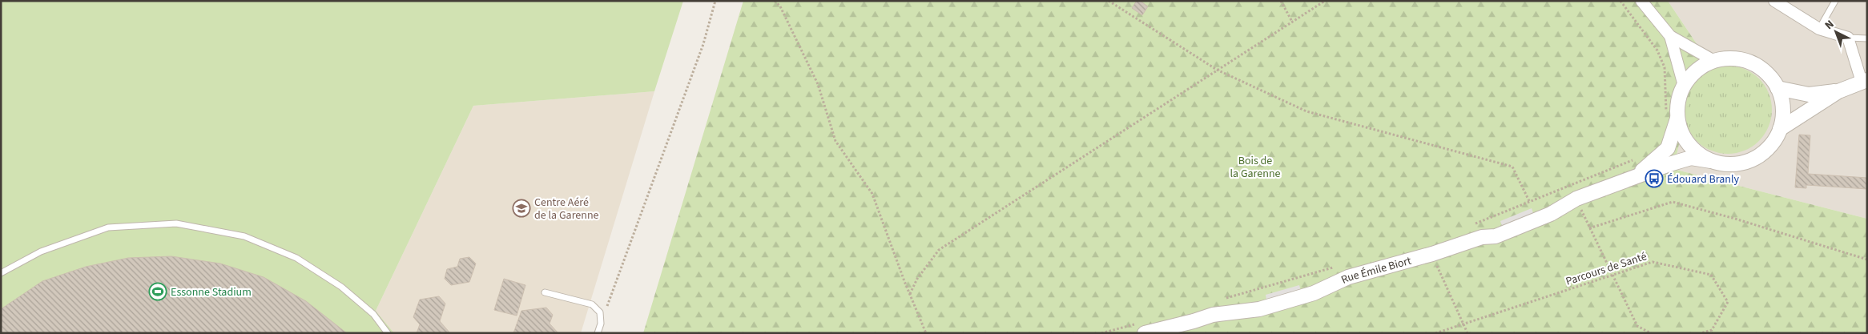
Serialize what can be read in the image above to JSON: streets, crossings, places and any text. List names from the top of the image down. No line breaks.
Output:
{"streets":{"street":["Rue Émile Biort"],"path":["Parcours de Santé"]},"parks":["Bois de la Garenne"],"places":{"bus stop":["Édouard Branly"],"school or university":["Centre Aéré de la Garenne"],"sports":["Essonne Stadium"]},"north":"top left"}
